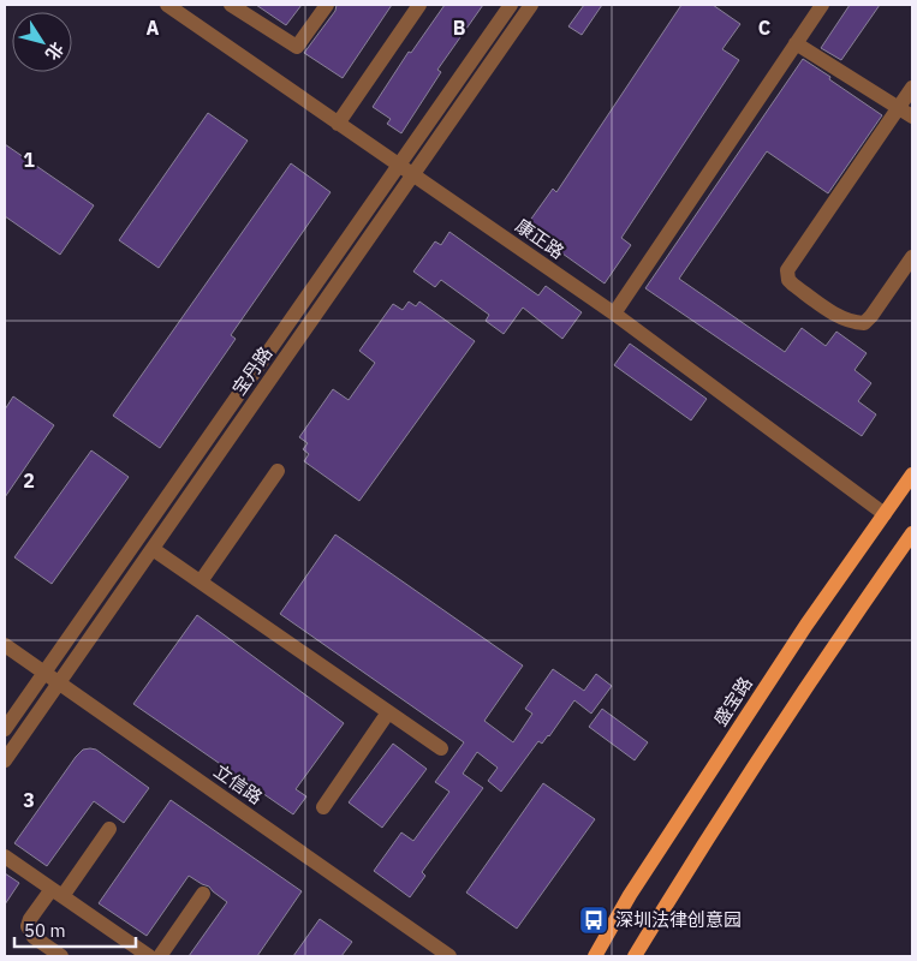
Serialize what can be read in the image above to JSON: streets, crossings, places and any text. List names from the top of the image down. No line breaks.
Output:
{"streets":{"main road":["盛宝路"],"street":["康正路","宝丹路","立信路"]},"crossings":[["康正路","宝丹路"],["康正路","盛宝路"],["宝丹路","立信路"]],"places":{"bus stop":["深圳法律创意园"]},"scale_bar":"50 m","north":"bottom right","grid":{"columns":["A","B","C"],"rows":["1","2","3"]}}
